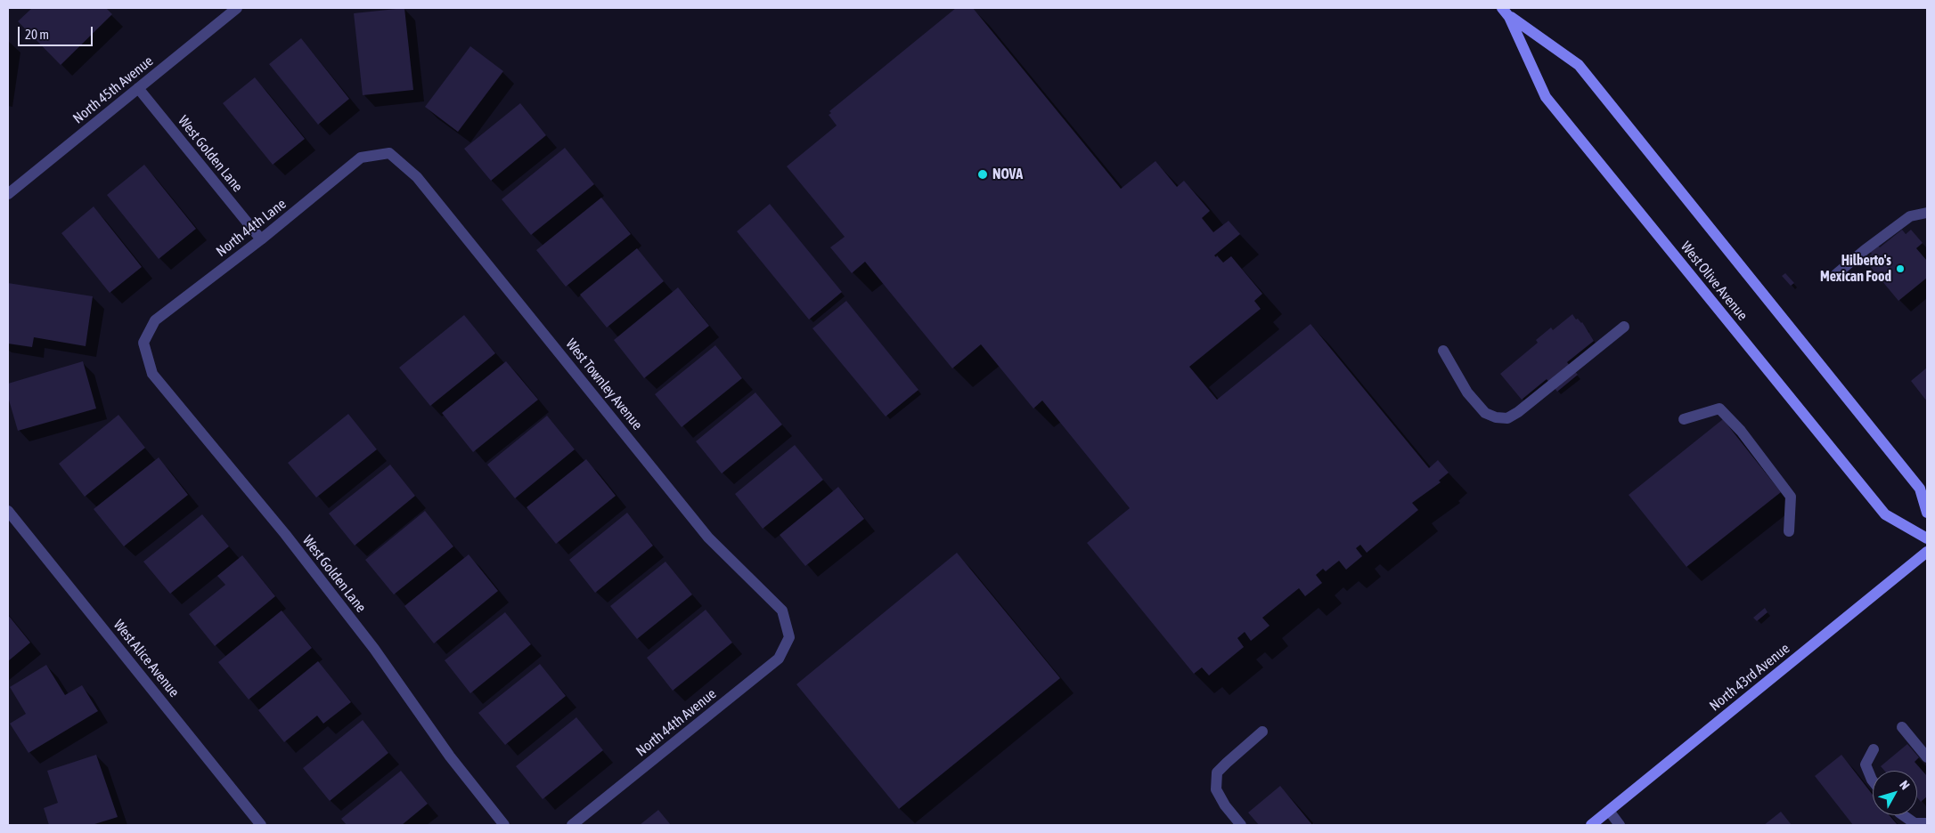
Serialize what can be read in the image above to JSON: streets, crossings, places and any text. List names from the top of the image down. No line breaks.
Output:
{"streets":{"main road":["West Olive Avenue","North 43rd Avenue"],"street":["North 45th Avenue","West Golden Lane","North 44th Lane","West Townley Avenue","West Alice Avenue","North 44th Avenue"]},"crossings":[["North 45th Avenue","West Golden Lane"],["West Golden Lane","North 44th Lane"],["North 44th Lane","West Townley Avenue"],["West Townley Avenue","North 44th Avenue"]],"places":["NOVA","Hilberto's Mexican Food"],"scale_bar":"20 m","north":"top right"}
